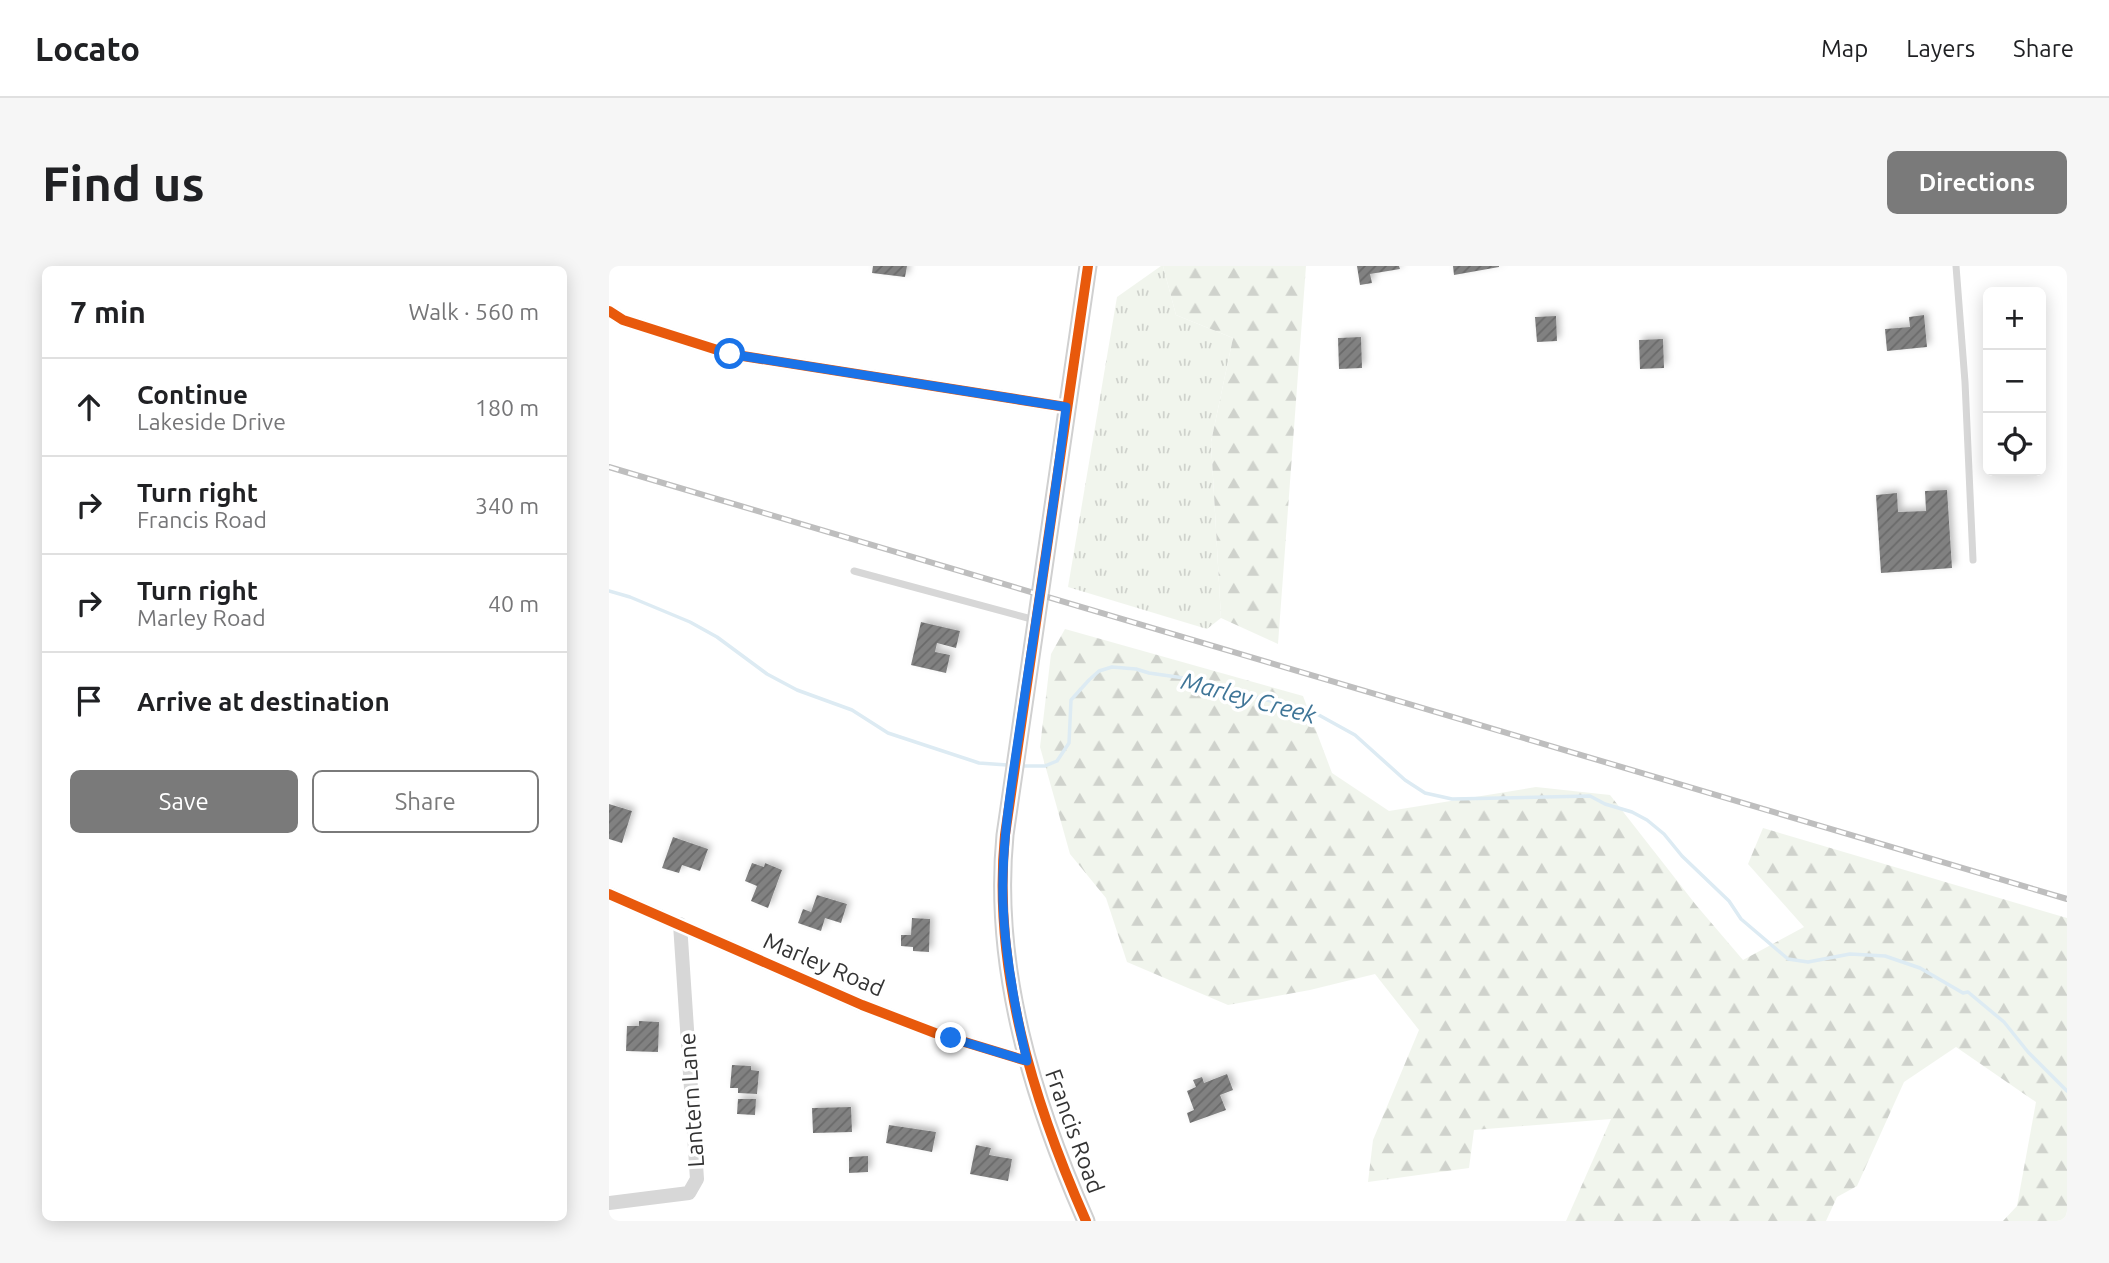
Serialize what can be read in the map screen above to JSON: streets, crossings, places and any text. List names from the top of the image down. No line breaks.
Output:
{"streets":{"street":["Marley Road","Lantern Lane","Francis Road"]},"crossings":[["Marley Road","Lantern Lane"],["Marley Road","Francis Road"]],"water":["Marley Creek"],"page":{"header":"Locato","nav":["Map","Layers","Share"],"buttons":["Directions",["Save","Share"]],"title":"Find us","heading":["7 min","Walk · 560 m"],"map_buttons":["+","−"],"list":[["Continue","Lakeside Drive","180 m"],["Turn right","Francis Road","340 m"],["Turn right","Marley Road","40 m"],"Arrive at destination"]}}
